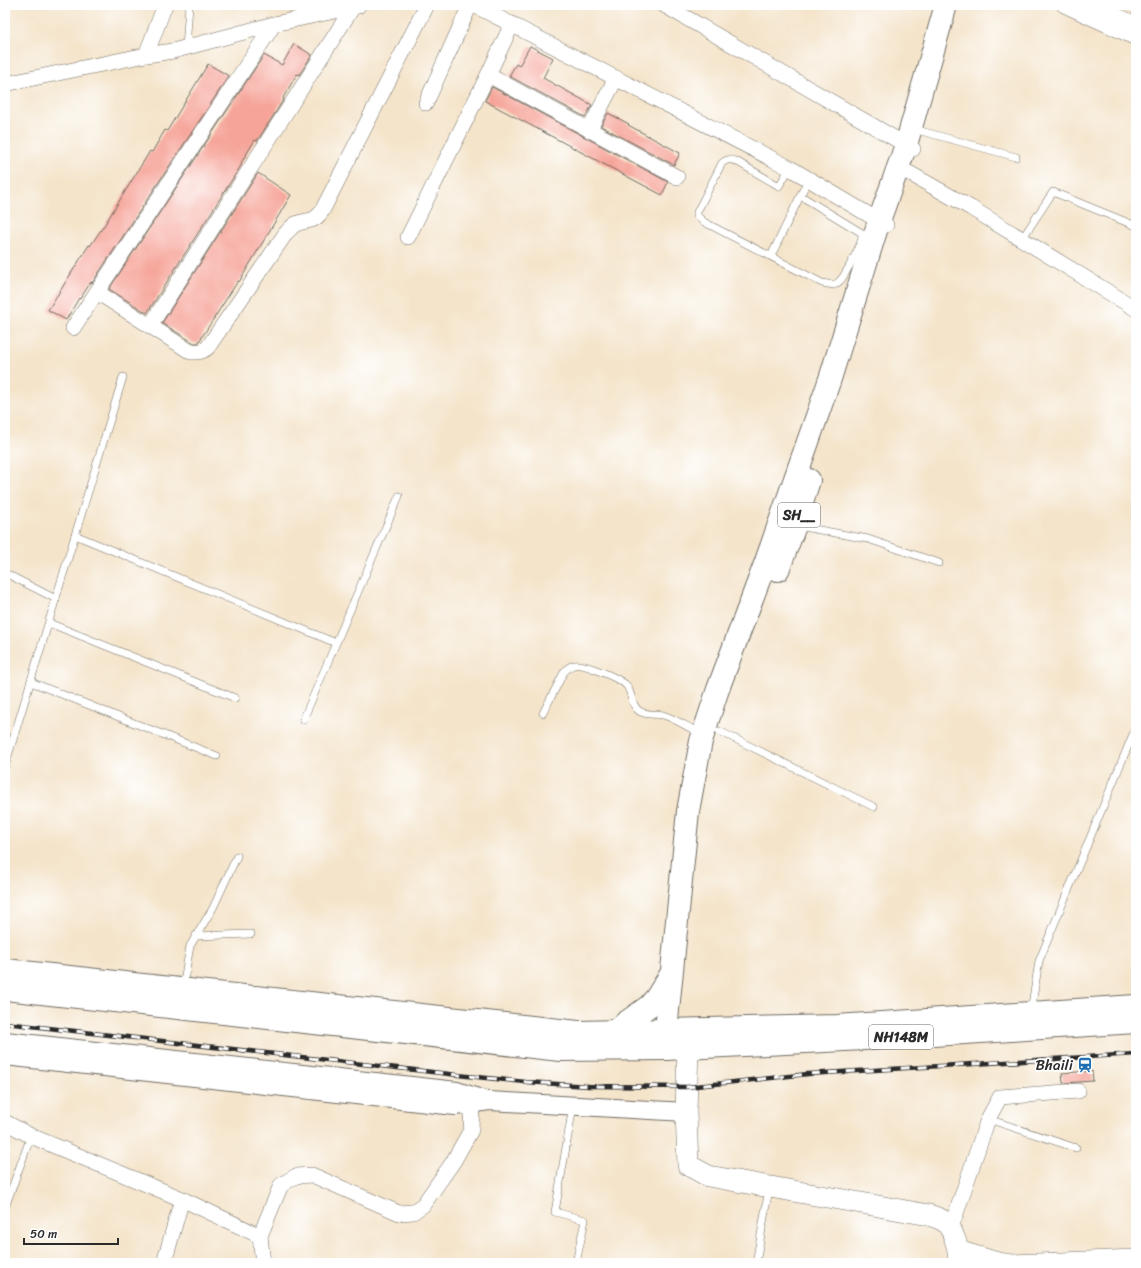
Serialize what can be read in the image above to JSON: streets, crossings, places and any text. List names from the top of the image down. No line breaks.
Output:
{"streets":{"main road":["SH__","NH148M"]},"crossings":[["SH__","NH148M"]],"places":{"station":["Bhaili"]},"scale_bar":"50 m"}
